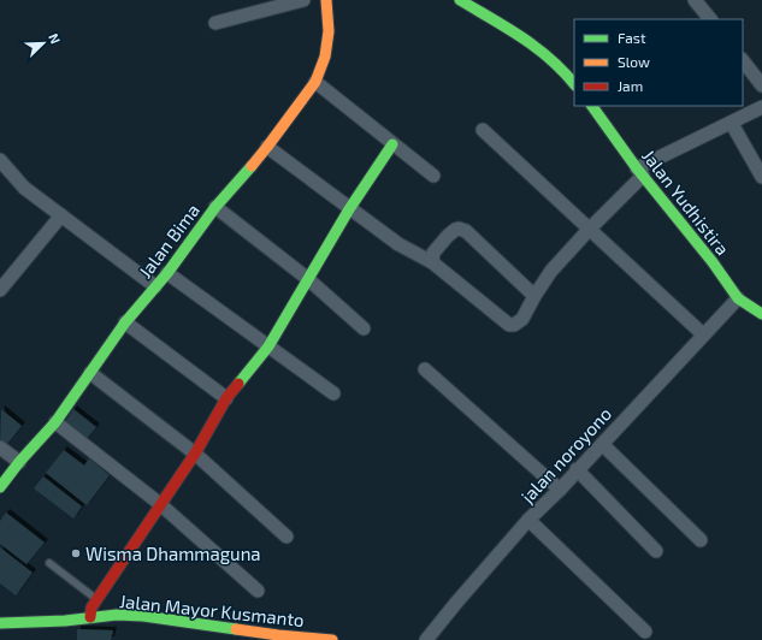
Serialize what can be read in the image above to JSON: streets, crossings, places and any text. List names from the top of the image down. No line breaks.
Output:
{"streets":{"street":["Jalan Yudhistira","Jalan Bima","jalan noroyono","Jalan Mayor Kusmanto"]},"crossings":[["Jalan Yudhistira","jalan noroyono"]],"places":["Wisma Dhammaguna"],"legend":["Fast","Slow","Jam"],"north":"top right"}
